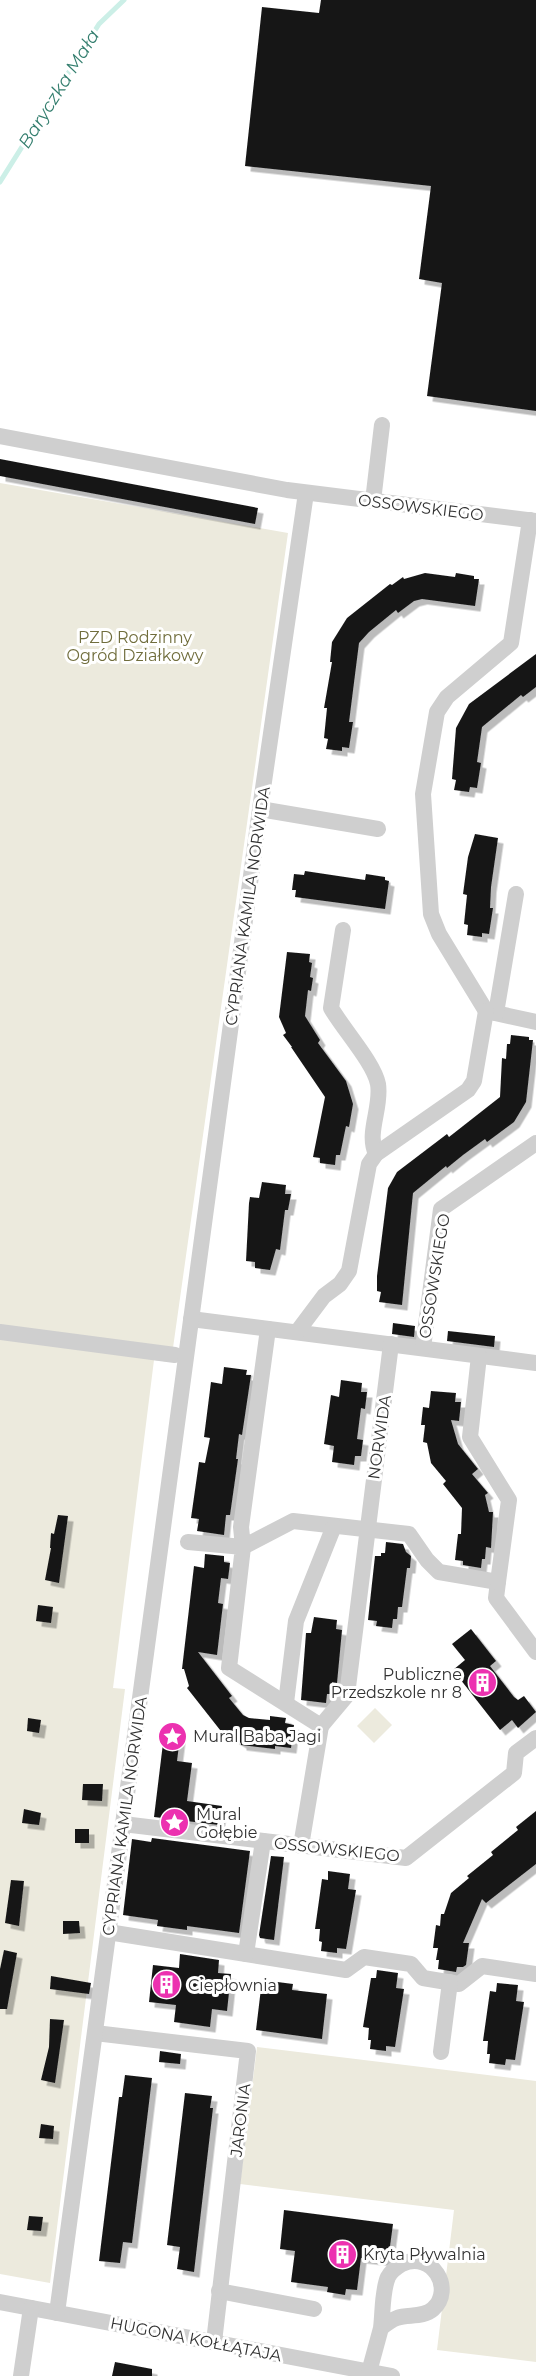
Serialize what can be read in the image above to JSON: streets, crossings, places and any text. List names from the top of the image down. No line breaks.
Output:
{"streets":{"street":["OSSOWSKIEGO","CYPRIANA KAMILA NORWIDA","NORWIDA","JARONIA","HUGONA KOŁŁĄTAJA"]},"crossings":[["OSSOWSKIEGO","CYPRIANA KAMILA NORWIDA"],["CYPRIANA KAMILA NORWIDA","JARONIA"],["CYPRIANA KAMILA NORWIDA","HUGONA KOŁŁĄTAJA"],["JARONIA","HUGONA KOŁŁĄTAJA"]],"water":["Baryczka Mała"],"parks":["PZD Rodzinny Ogród Działkowy"],"places":{"building":["Publiczne Przedszkole nr 8","Ciepłownia","Kryta Pływalnia"],"place":["Mural Baba Jagi","Mural Gołębie"]}}
